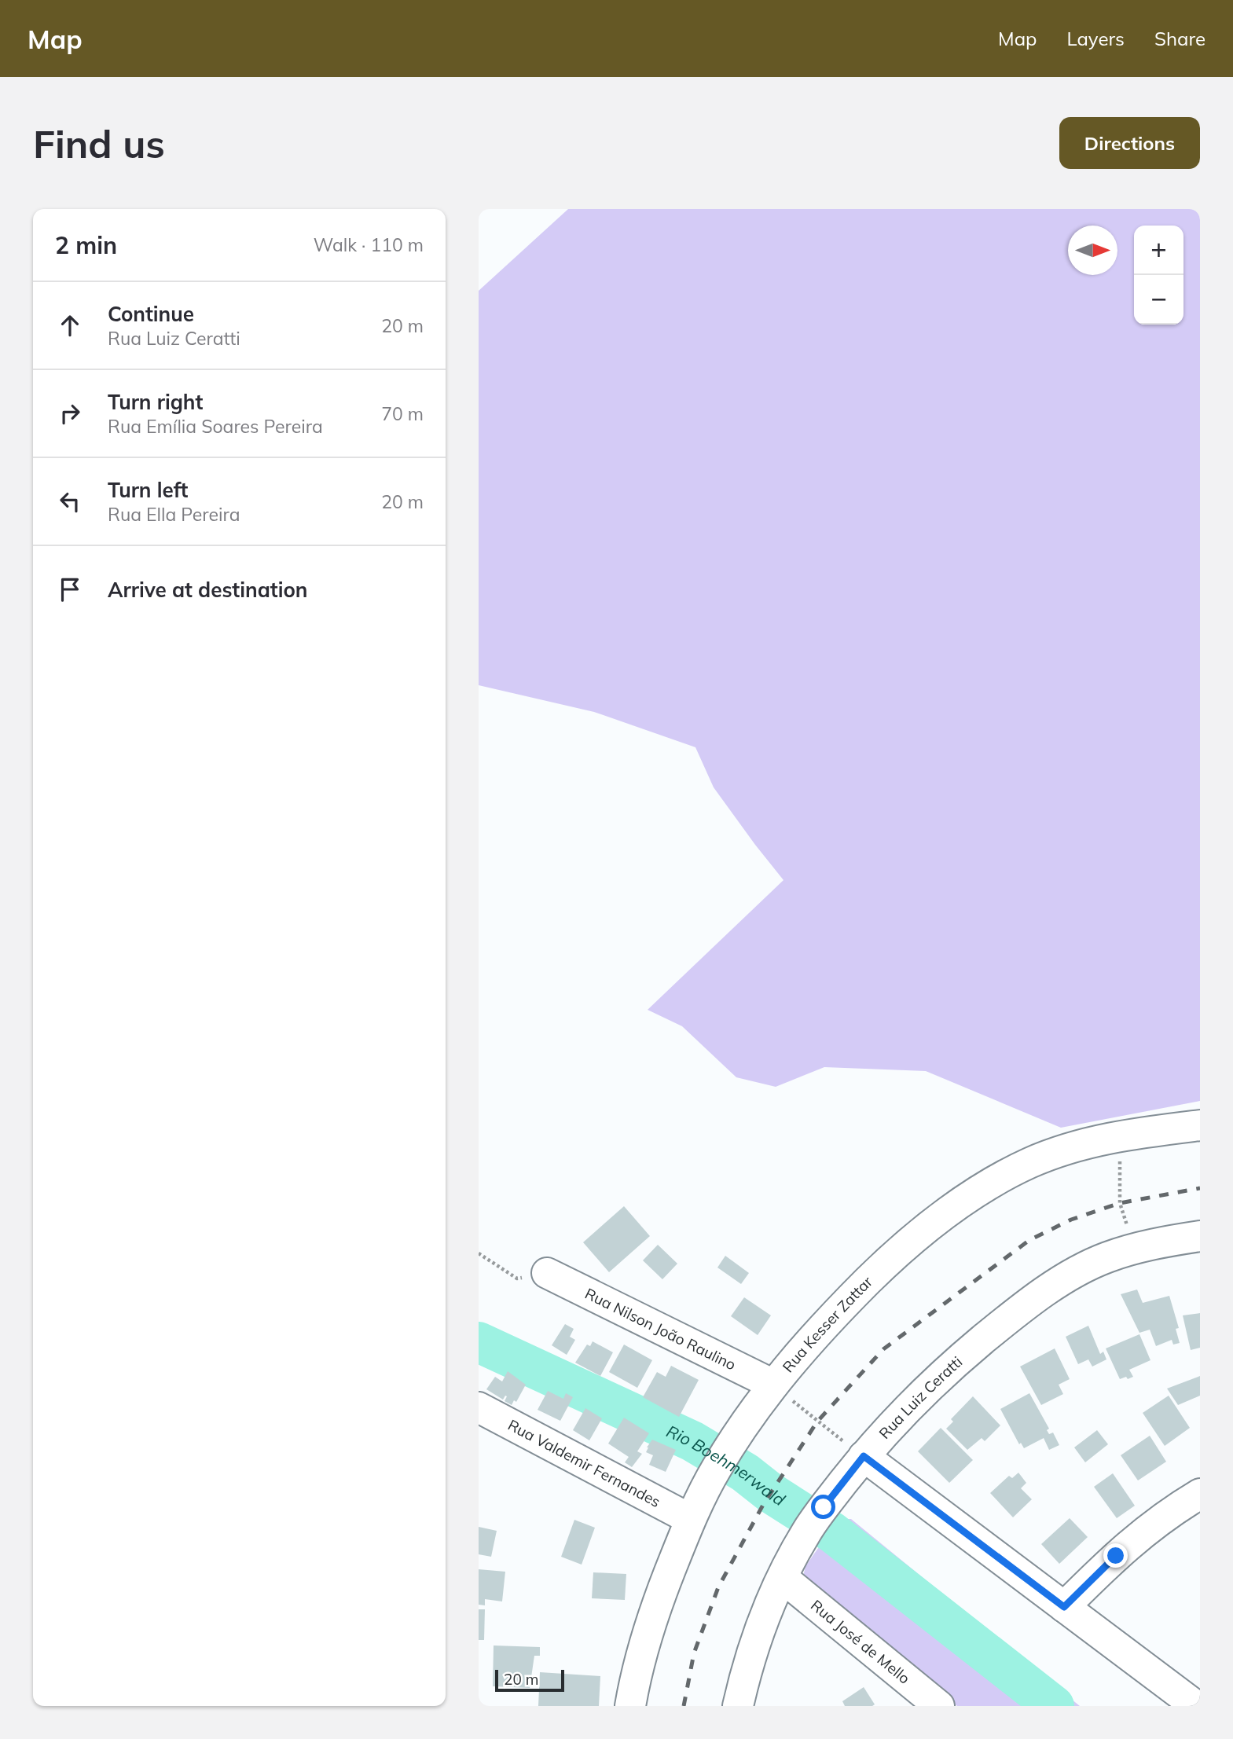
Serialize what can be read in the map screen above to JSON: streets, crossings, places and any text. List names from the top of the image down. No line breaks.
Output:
{"streets":{"street":["Rua Kesser Zattar","Rua Nilson João Raulino","Rua Luiz Ceratti","Rua Valdemir Fernandes","Rua José de Mello"]},"crossings":[["Rua Kesser Zattar","Rua Nilson João Raulino"],["Rua Kesser Zattar","Rua Valdemir Fernandes"],["Rua Luiz Ceratti","Rua José de Mello"]],"water":["Rio Boehmerwald"],"scale_bar":"20 m","north":"right","page":{"header":"Map","nav":["Map","Layers","Share"],"buttons":"Directions","title":"Find us","heading":["2 min","Walk · 110 m"],"map_buttons":["+","−"],"list":[["Continue","Rua Luiz Ceratti","20 m"],["Turn right","Rua Emília Soares Pereira","70 m"],["Turn left","Rua Ella Pereira","20 m"],"Arrive at destination"],"scale":"20 m"}}
